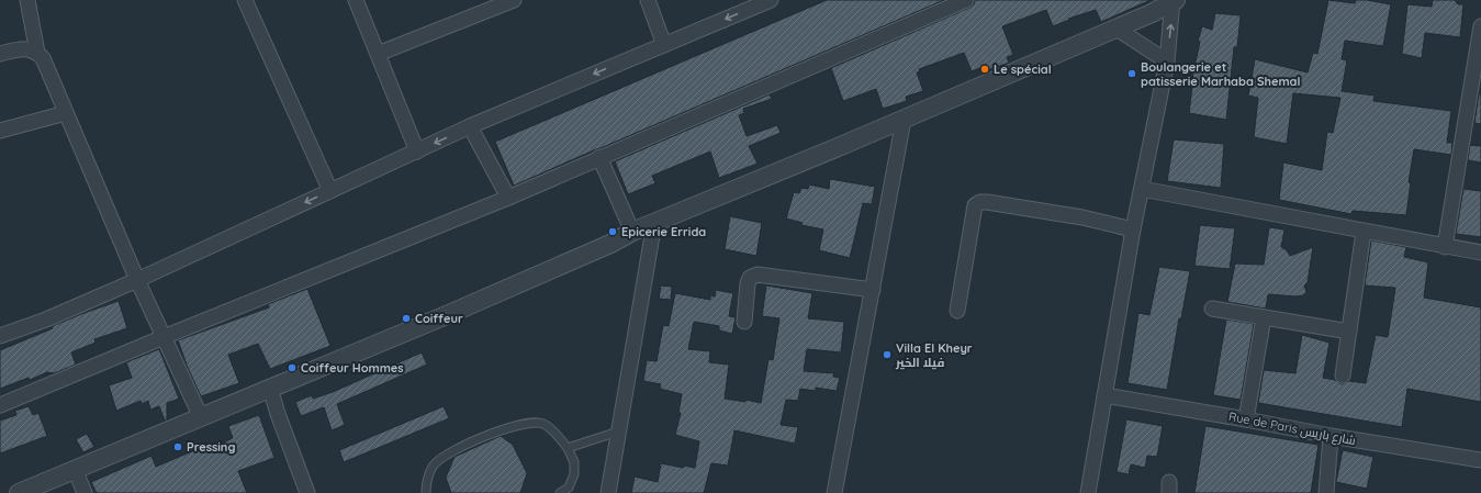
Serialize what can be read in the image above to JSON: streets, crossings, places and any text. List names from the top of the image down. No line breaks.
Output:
{"streets":{"street":["Rue de Paris شارع باريس"]},"places":["Le spécial","Boulangerie et patisserie Marhaba Shemal","Epicerie Errida","Coiffeur","Villa El Kheyr فيلا الخير","Coiffeur Hommes","Pressing"]}
